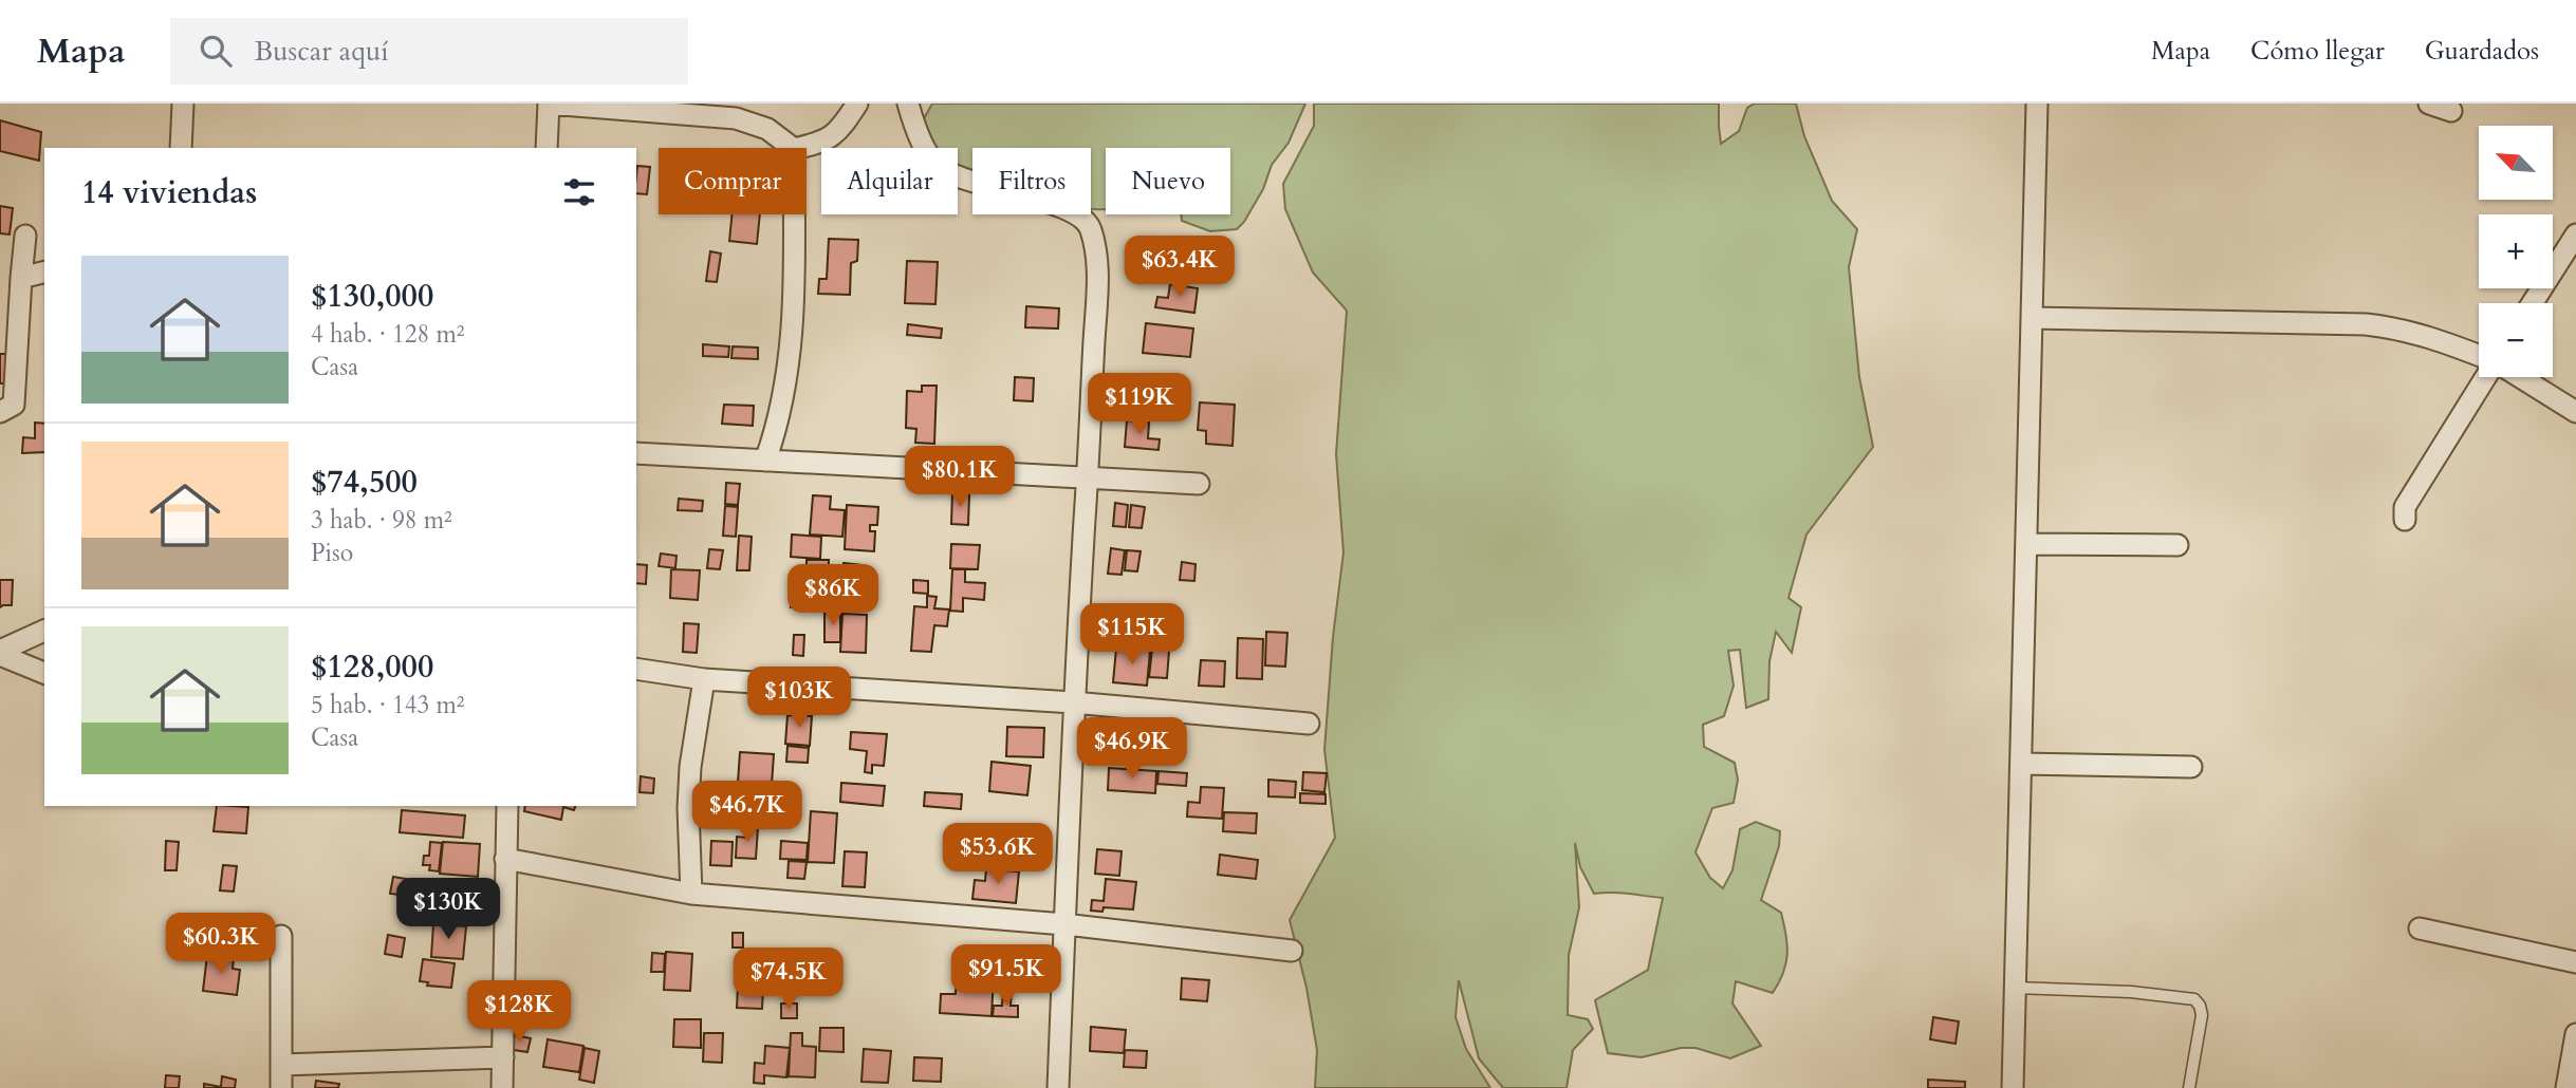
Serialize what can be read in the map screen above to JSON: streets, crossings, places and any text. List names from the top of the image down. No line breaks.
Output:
{"north":"top left","page":{"header":"Mapa","search":"Buscar aquí","nav":["Mapa","Cómo llegar","Guardados"],"map_buttons":["+","−"],"chip":["Comprar","Alquilar","Filtros","Nuevo"],"heading":"14 viviendas","price":["$63.4K","$119K","$80.1K","$86K","$115K","$103K","$46.9K","$46.7K","$53.6K","$130K","$60.3K","$91.5K","$74.5K","$128K"],"list":[{"name":"$130,000","note":"4 hab. · 128 m² · Casa"},{"name":"$74,500","note":"3 hab. · 98 m² · Piso"},{"name":"$128,000","note":"5 hab. · 143 m² · Casa"}]}}
